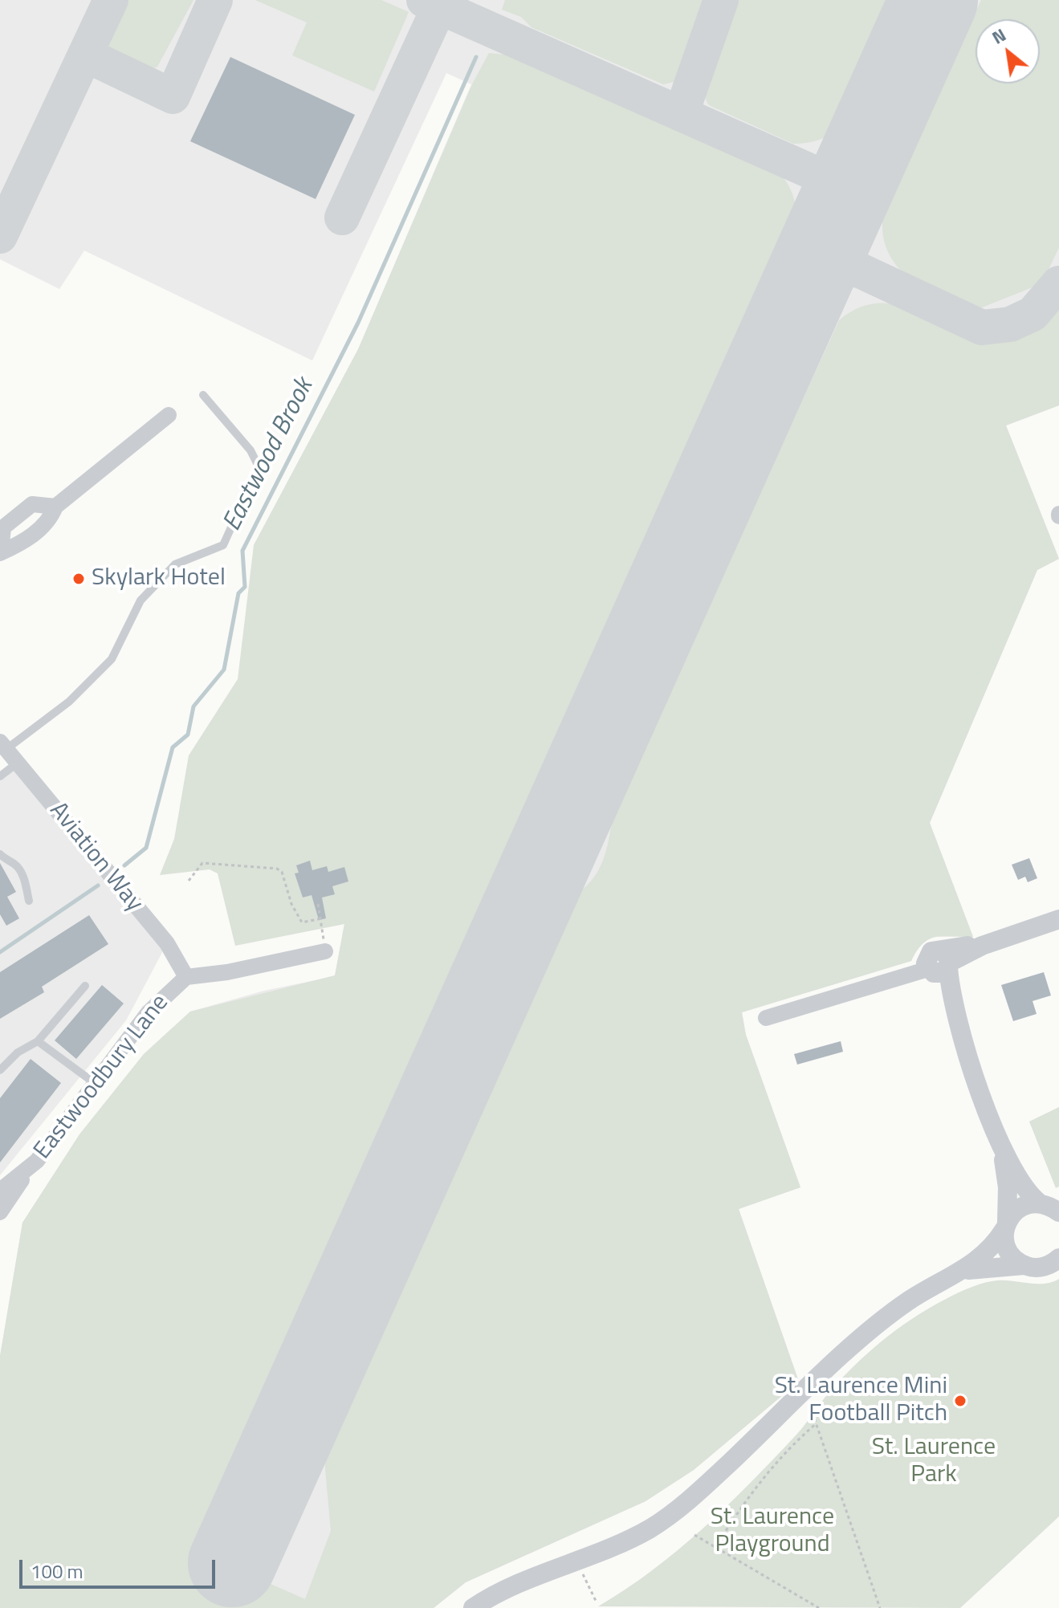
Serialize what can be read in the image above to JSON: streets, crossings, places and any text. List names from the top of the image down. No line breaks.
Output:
{"streets":{"street":["Aviation Way","Eastwoodbury Lane"]},"crossings":[["Aviation Way","Eastwoodbury Lane"]],"water":["Eastwood Brook"],"parks":["St. Laurence Park","St. Laurence Playground"],"places":["Skylark Hotel","St. Laurence Mini Football Pitch"],"scale_bar":"100 m","north":"top left"}
